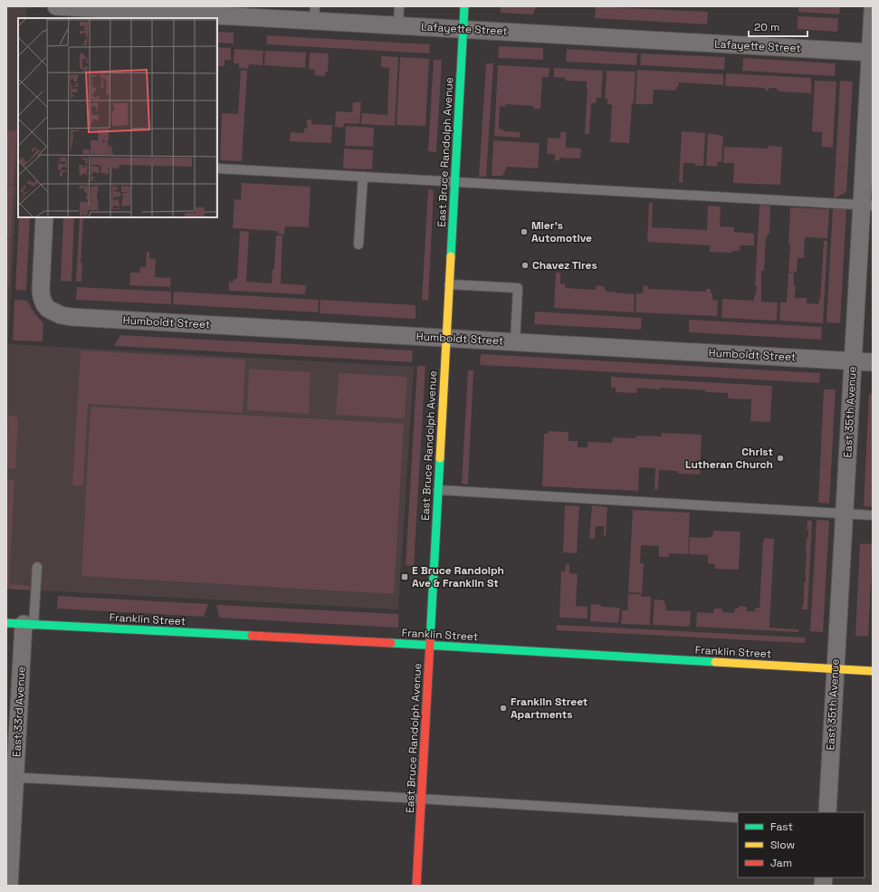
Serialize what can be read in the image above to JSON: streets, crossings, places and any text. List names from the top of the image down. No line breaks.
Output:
{"streets":{"street":["Lafayette Street","East Bruce Randolph Avenue","Humboldt Street","East 35th Avenue","Franklin Street","East 33rd Avenue"]},"crossings":[["Lafayette Street","East Bruce Randolph Avenue"],["Lafayette Street","East 35th Avenue"],["East Bruce Randolph Avenue","Humboldt Street"],["East Bruce Randolph Avenue","Franklin Street"],["Humboldt Street","East 35th Avenue"],["East 35th Avenue","Franklin Street"],["Franklin Street","East 33rd Avenue"]],"places":{"other":["Mier's Automotive","Chavez Tires","Christ Lutheran Church","Franklin Street Apartments"],"transit":["E Bruce Randolph Ave & Franklin St"]},"legend":["Fast","Slow","Jam"],"scale_bar":"20 m"}
